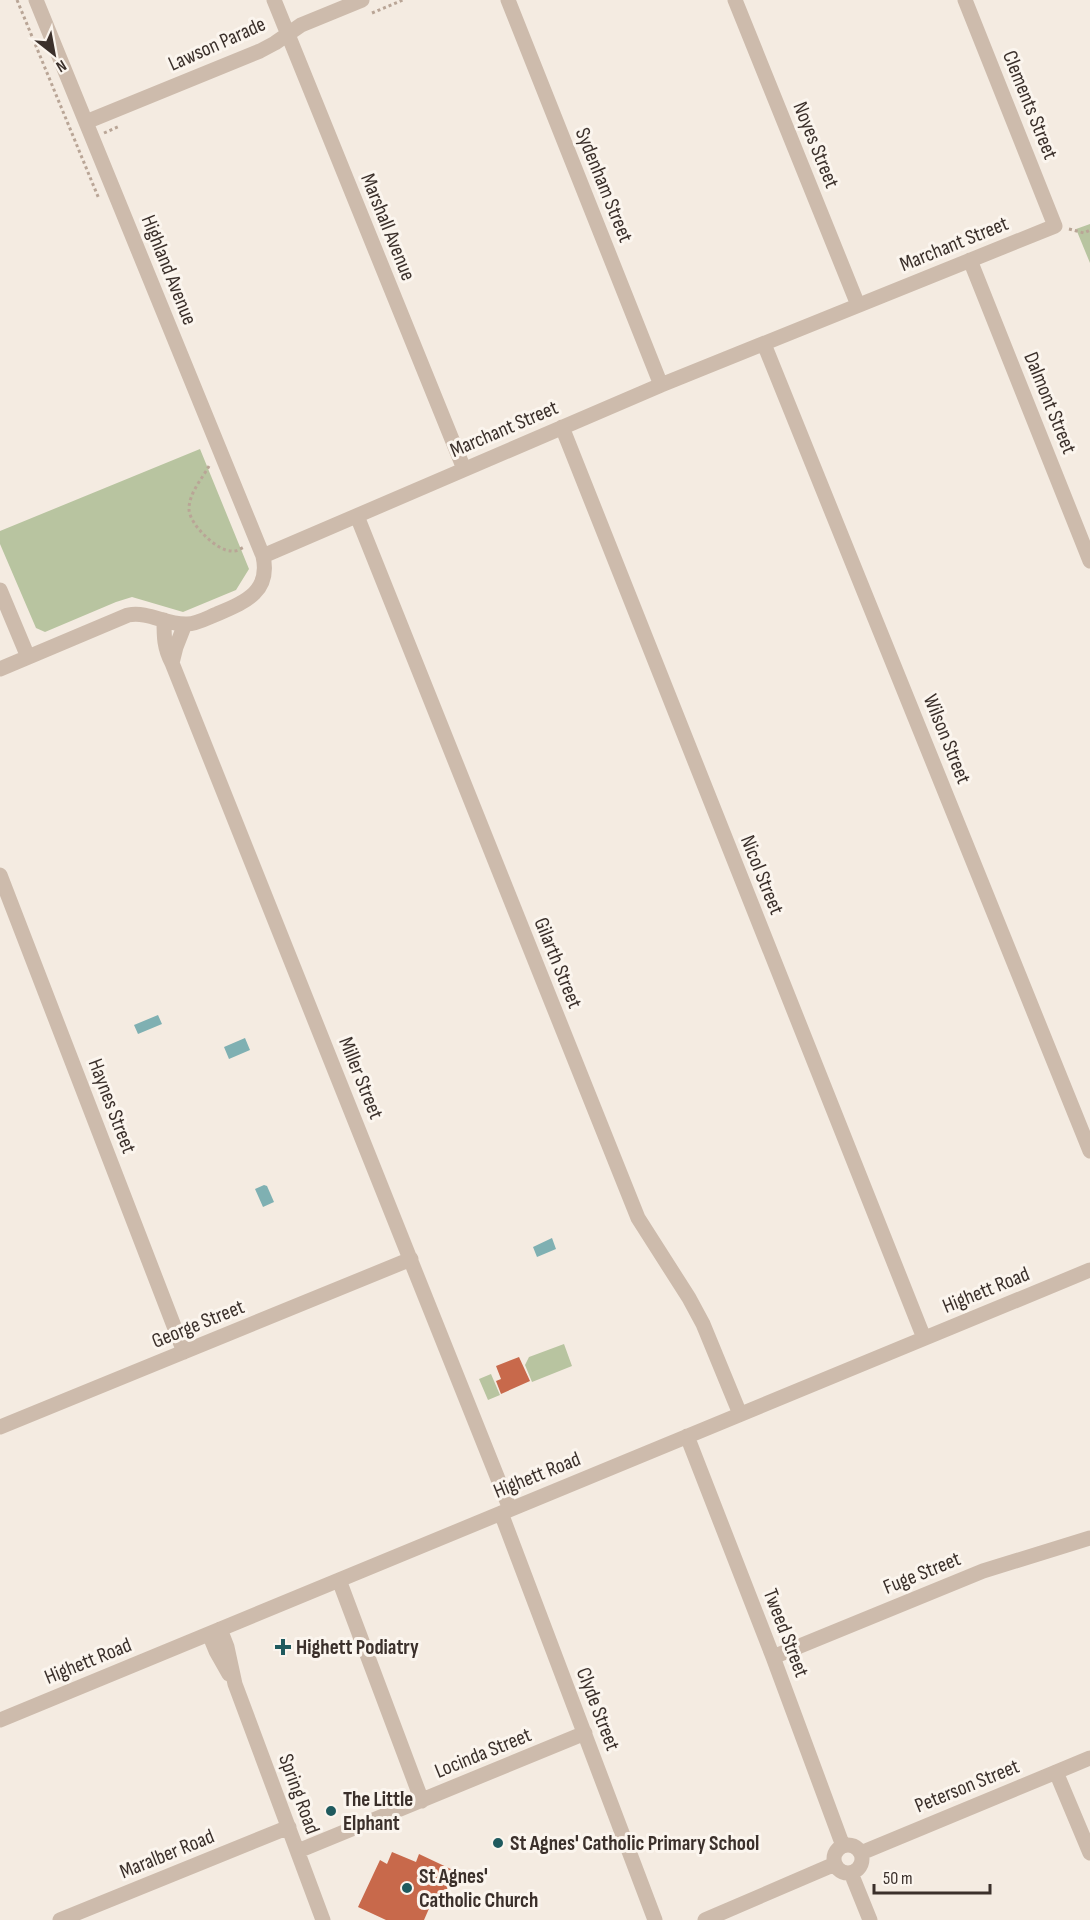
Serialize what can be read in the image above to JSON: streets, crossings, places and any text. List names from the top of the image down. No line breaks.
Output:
{"streets":{"street":["Lawson Parade","Clements Street","Noyes Street","Sydenham Street","Marshall Avenue","Marchant Street","Highland Avenue","Dalmont Street","Wilson Street","Nicol Street","Gilarth Street","Miller Street","Haynes Street","Highett Road","George Street","Fuge Street","Tweed Street","Clyde Street","Locinda Street","Peterson Street","Spring Road","Maralber Road"]},"crossings":[["Lawson Parade","Marshall Avenue"],["Lawson Parade","Highland Avenue"],["Clements Street","Marchant Street"],["Noyes Street","Marchant Street"],["Sydenham Street","Marchant Street"],["Marshall Avenue","Marchant Street"],["Marchant Street","Highland Avenue"],["Marchant Street","Dalmont Street"],["Marchant Street","Wilson Street"],["Marchant Street","Nicol Street"],["Marchant Street","Gilarth Street"],["Nicol Street","Highett Road"],["Gilarth Street","Highett Road"],["Miller Street","Highett Road"],["Miller Street","George Street"],["Miller Street","Clyde Street"],["Haynes Street","George Street"],["Highett Road","Tweed Street"],["Highett Road","Clyde Street"],["Highett Road","Spring Road"],["Fuge Street","Tweed Street"],["Tweed Street","Peterson Street"],["Clyde Street","Locinda Street"],["Locinda Street","Spring Road"],["Spring Road","Maralber Road"]],"places":{"health":["Highett Podiatry"],"other":["The Little Elphant","St Agnes' Catholic Primary School","St Agnes' Catholic Church"]},"scale_bar":"50 m","north":"bottom right"}
